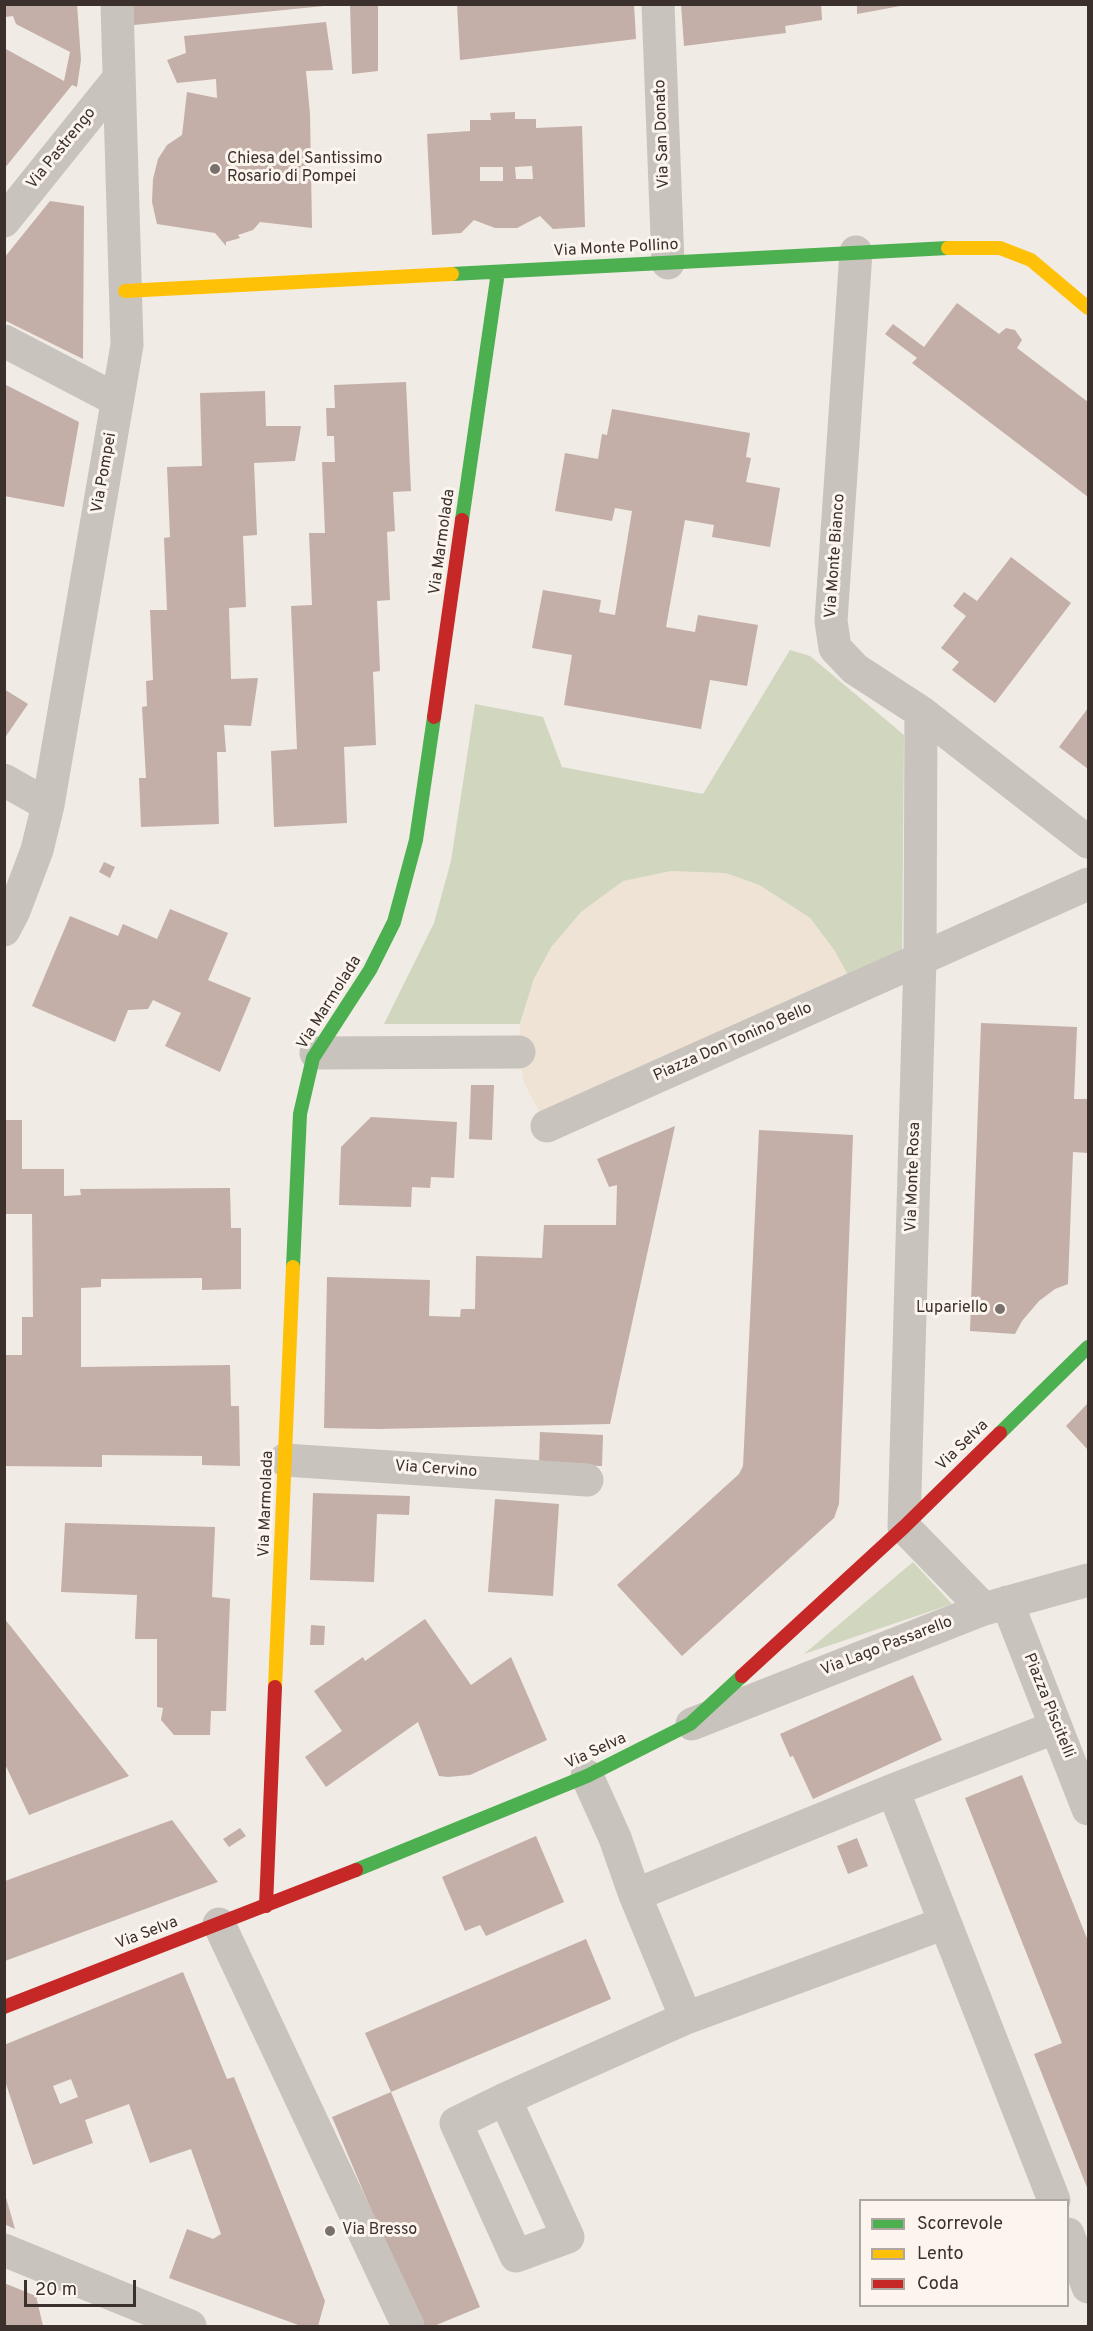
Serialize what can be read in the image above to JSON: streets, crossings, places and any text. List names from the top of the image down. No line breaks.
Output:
{"streets":{"street":["Via San Donato","Via Pastrengo","Via Monte Pollino","Via Pompei","Via Marmolada","Via Monte Bianco","Piazza Don Tonino Bello","Via Monte Rosa","Via Selva","Via Cervino","Via Lago Passarello","Piazza Piscitelli"]},"crossings":[["Via San Donato","Via Monte Pollino"],["Via Pastrengo","Via Pompei"],["Via Monte Pollino","Via Pompei"],["Via Monte Pollino","Via Marmolada"],["Via Monte Pollino","Via Monte Bianco"],["Via Marmolada","Via Selva"],["Via Marmolada","Via Cervino"],["Via Monte Bianco","Via Monte Rosa"],["Piazza Don Tonino Bello","Via Monte Rosa"],["Via Monte Rosa","Via Selva"],["Via Selva","Via Lago Passarello"],["Via Lago Passarello","Piazza Piscitelli"]],"places":["Chiesa del Santissimo Rosario di Pompei","Lupariello","Via Bresso"],"legend":["Scorrevole","Lento","Coda"],"scale_bar":"20 m"}
